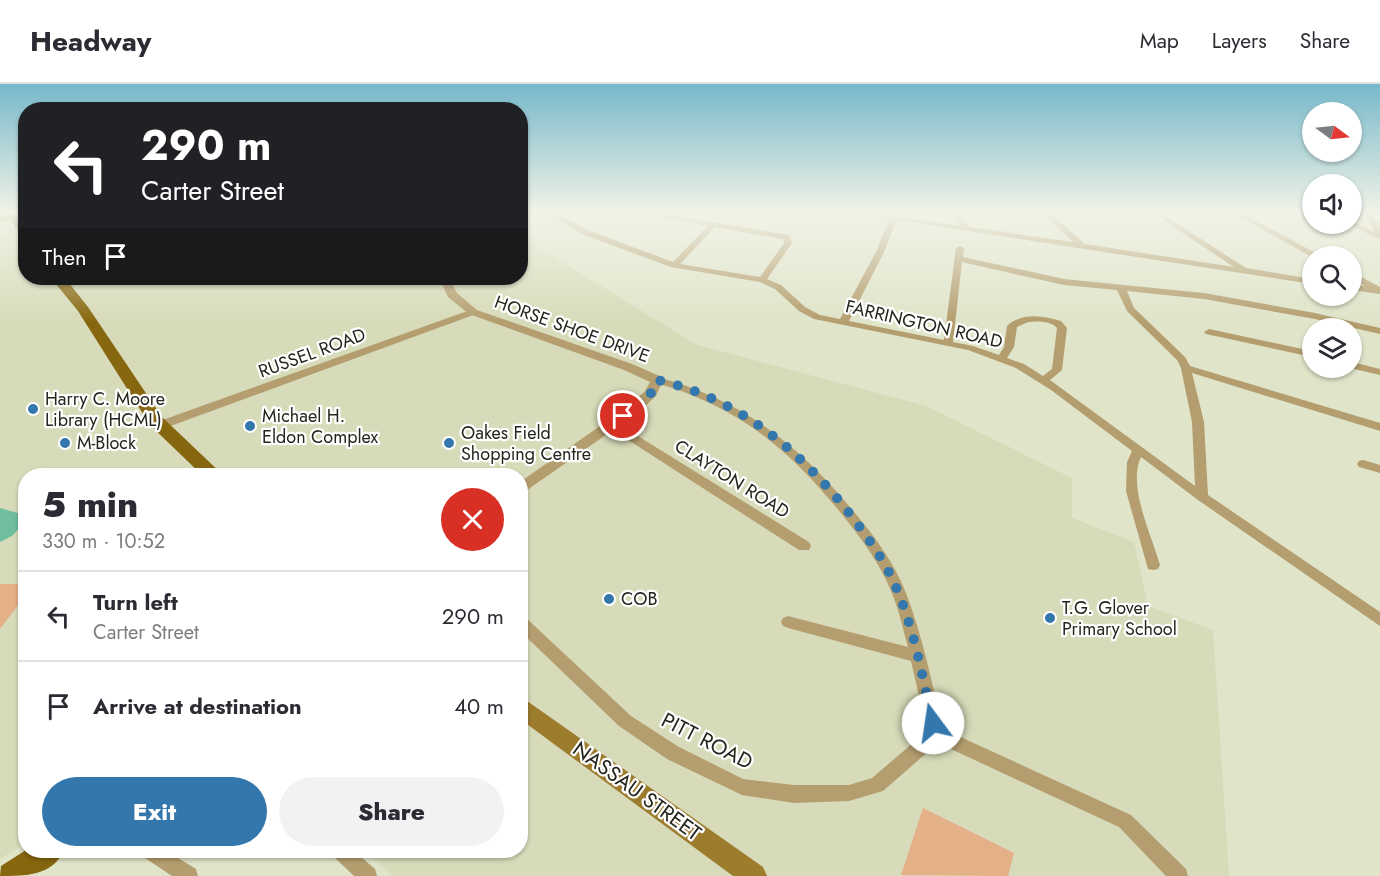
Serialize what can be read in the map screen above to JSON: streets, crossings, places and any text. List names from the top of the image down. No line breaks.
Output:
{"streets":{"main road":["NASSAU STREET"],"street":["FARRINGTON ROAD","HORSE SHOE DRIVE","RUSSEL ROAD","CLAYTON ROAD","PITT ROAD"]},"crossings":[["HORSE SHOE DRIVE","RUSSEL ROAD"],["HORSE SHOE DRIVE","PITT ROAD"]],"places":["Harry C. Moore Library (HCML)","Michael H. Eldon Complex","M-Block","Oakes Field Shopping Centre","COB","T.G. Glover Primary School"],"north":"right","page":{"header":"Headway","nav":["Map","Layers","Share"],"turn":["290 m","Carter Street"],"then":"Then","heading":["5 min","330 m · 10:52"],"list":[{"name":"Turn left","note":"Carter Street","value":"290 m"},{"name":"Arrive at destination","value":"40 m"}],"buttons":["Exit","Share"]}}
